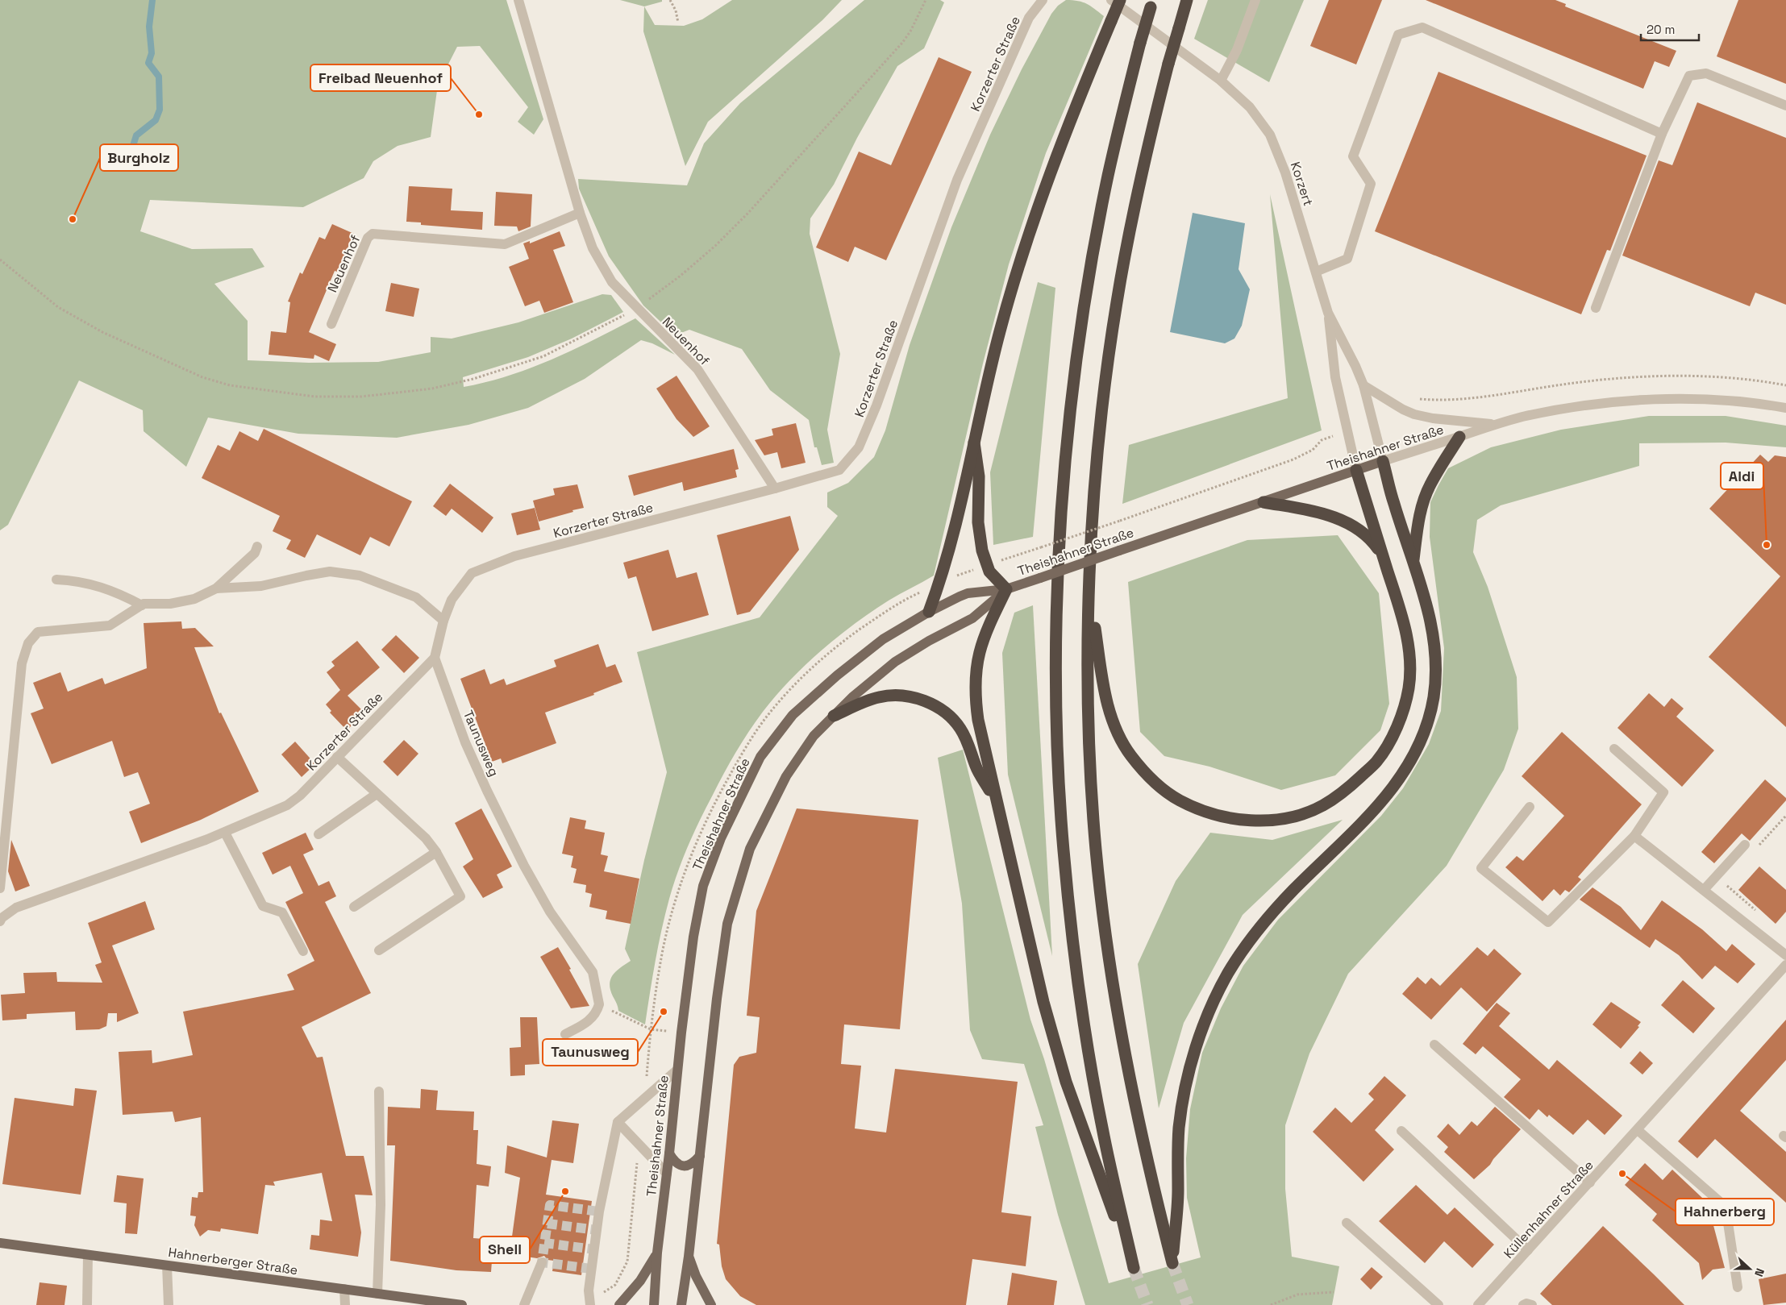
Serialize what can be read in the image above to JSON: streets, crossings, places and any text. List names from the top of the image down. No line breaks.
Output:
{"streets":{"main road":["Theishahner Straße","Hahnerberger Straße"],"street":["Korzerter Straße","Korzert","Neuenhof","Taunusweg","Küllenhahner Straße"]},"crossings":[["Korzerter Straße","Neuenhof"],["Korzerter Straße","Taunusweg"],["Korzert","Theishahner Straße"]],"places":["Freibad Neuenhof","Burgholz","Aldi","Taunusweg","Hahnerberg","Shell"],"scale_bar":"20 m","north":"right"}
